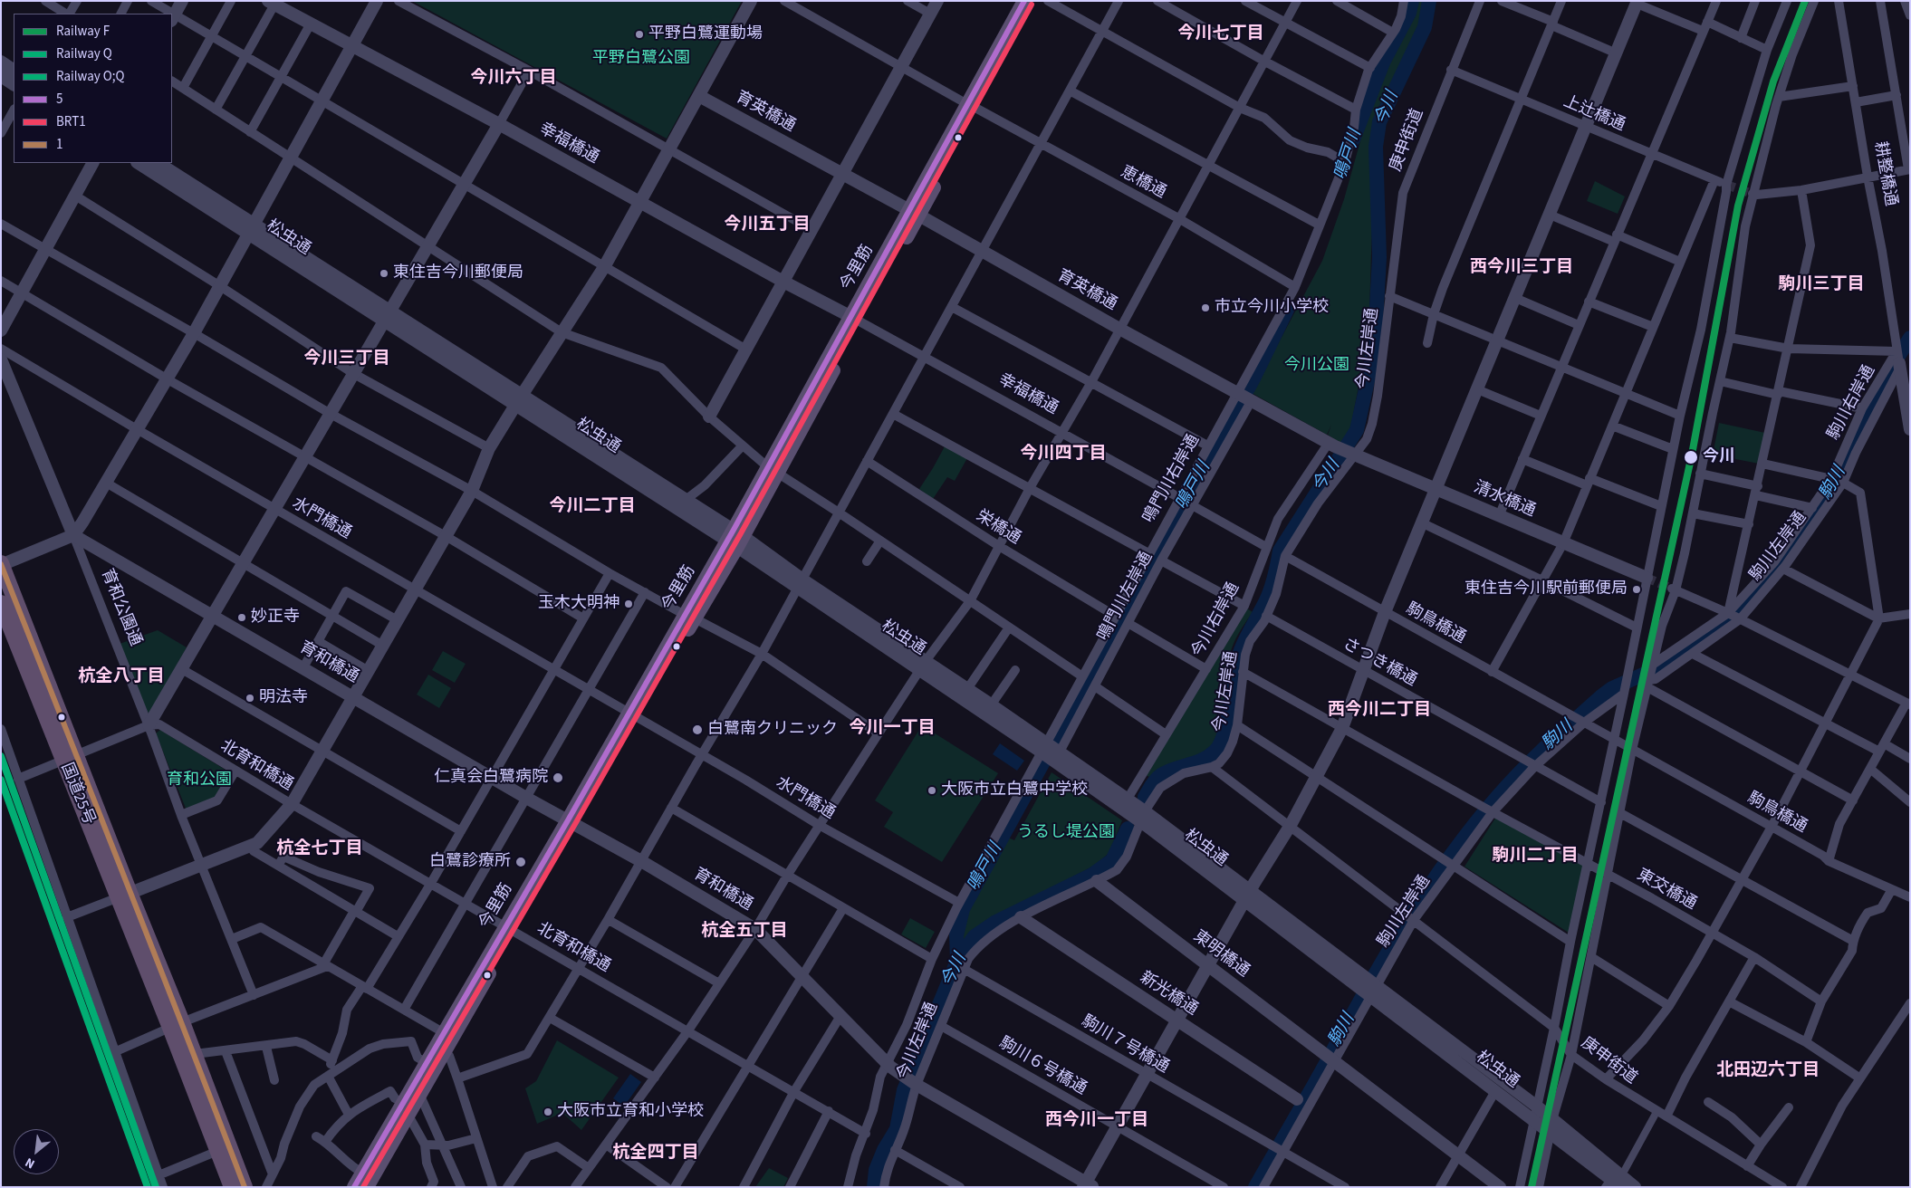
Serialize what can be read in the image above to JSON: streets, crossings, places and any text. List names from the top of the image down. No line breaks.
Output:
{"streets":{"highway":["国道25号"],"main road":["今里筋"],"street":["育英橋通","上辻橋通","庚申街道","幸福橋通","耕整橋通","恵橋通","松虫通","今川左岸通","駒川右岸通","鳴門川右岸通","清水橋通","水門橋通","栄橋通","駒川左岸通","鳴門川左岸通","育和公園通","今川右岸通","駒鳥橋通","育和橋通","さつき橋通","北育和橋通","東交橋通","東明橋通","新光橋通","駒川７号橋通","駒川６号橋通"]},"crossings":[["育英橋通","今里筋"],["育英橋通","今川左岸通"],["育英橋通","鳴門川右岸通"],["育英橋通","清水橋通"],["育英橋通","鳴門川左岸通"],["育英橋通","今川右岸通"],["上辻橋通","庚申街道"],["庚申街道","今川左岸通"],["庚申街道","駒川左岸通"],["幸福橋通","今里筋"],["幸福橋通","鳴門川右岸通"],["耕整橋通","駒川右岸通"],["耕整橋通","駒川左岸通"],["恵橋通","今里筋"],["恵橋通","鳴門川右岸通"],["松虫通","今里筋"],["松虫通","今川左岸通"],["松虫通","鳴門川右岸通"],["松虫通","駒川左岸通"],["松虫通","鳴門川左岸通"],["松虫通","今川右岸通"],["今里筋","水門橋通"],["今里筋","育和橋通"],["今里筋","北育和橋通"],["今川左岸通","清水橋通"],["今川左岸通","駒鳥橋通"],["今川左岸通","育和橋通"],["今川左岸通","さつき橋通"],["今川左岸通","東交橋通"],["今川左岸通","東明橋通"],["今川左岸通","新光橋通"],["今川左岸通","駒川７号橋通"],["今川左岸通","駒川６号橋通"],["駒川右岸通","駒川左岸通"],["鳴門川右岸通","水門橋通"],["鳴門川右岸通","栄橋通"],["鳴門川右岸通","鳴門川左岸通"],["駒川左岸通","駒鳥橋通"],["駒川左岸通","さつき橋通"],["駒川左岸通","東交橋通"],["駒川左岸通","東明橋通"],["駒川左岸通","新光橋通"],["駒川左岸通","駒川７号橋通"],["育和公園通","育和橋通"],["育和公園通","北育和橋通"]],"districts":["今川七丁目","今川六丁目","今川五丁目","西今川三丁目","駒川三丁目","今川三丁目","今川四丁目","今川二丁目","杭全八丁目","西今川二丁目","今川一丁目","杭全七丁目","駒川二丁目","杭全五丁目","北田辺六丁目","西今川一丁目","杭全四丁目"],"water":["今川","鳴戸川","駒川"],"parks":["平野白鷺公園","今川公園","育和公園","うるし堤公園"],"places":["平野白鷺運動場","東住吉今川郵便局","市立今川小学校","今川","東住吉今川駅前郵便局","玉木大明神","妙正寺","明法寺","白鷺南クリニック","仁真会白鷺病院","大阪市立白鷺中学校","白鷺診療所","大阪市立育和小学校"],"lines":["rail line F","transit line 5","transit line BRT1","transit line 1","rail line Q","rail line O;Q"],"legend":["Railway F","Railway Q","Railway O;Q","5","BRT1","1"],"north":"bottom left"}
